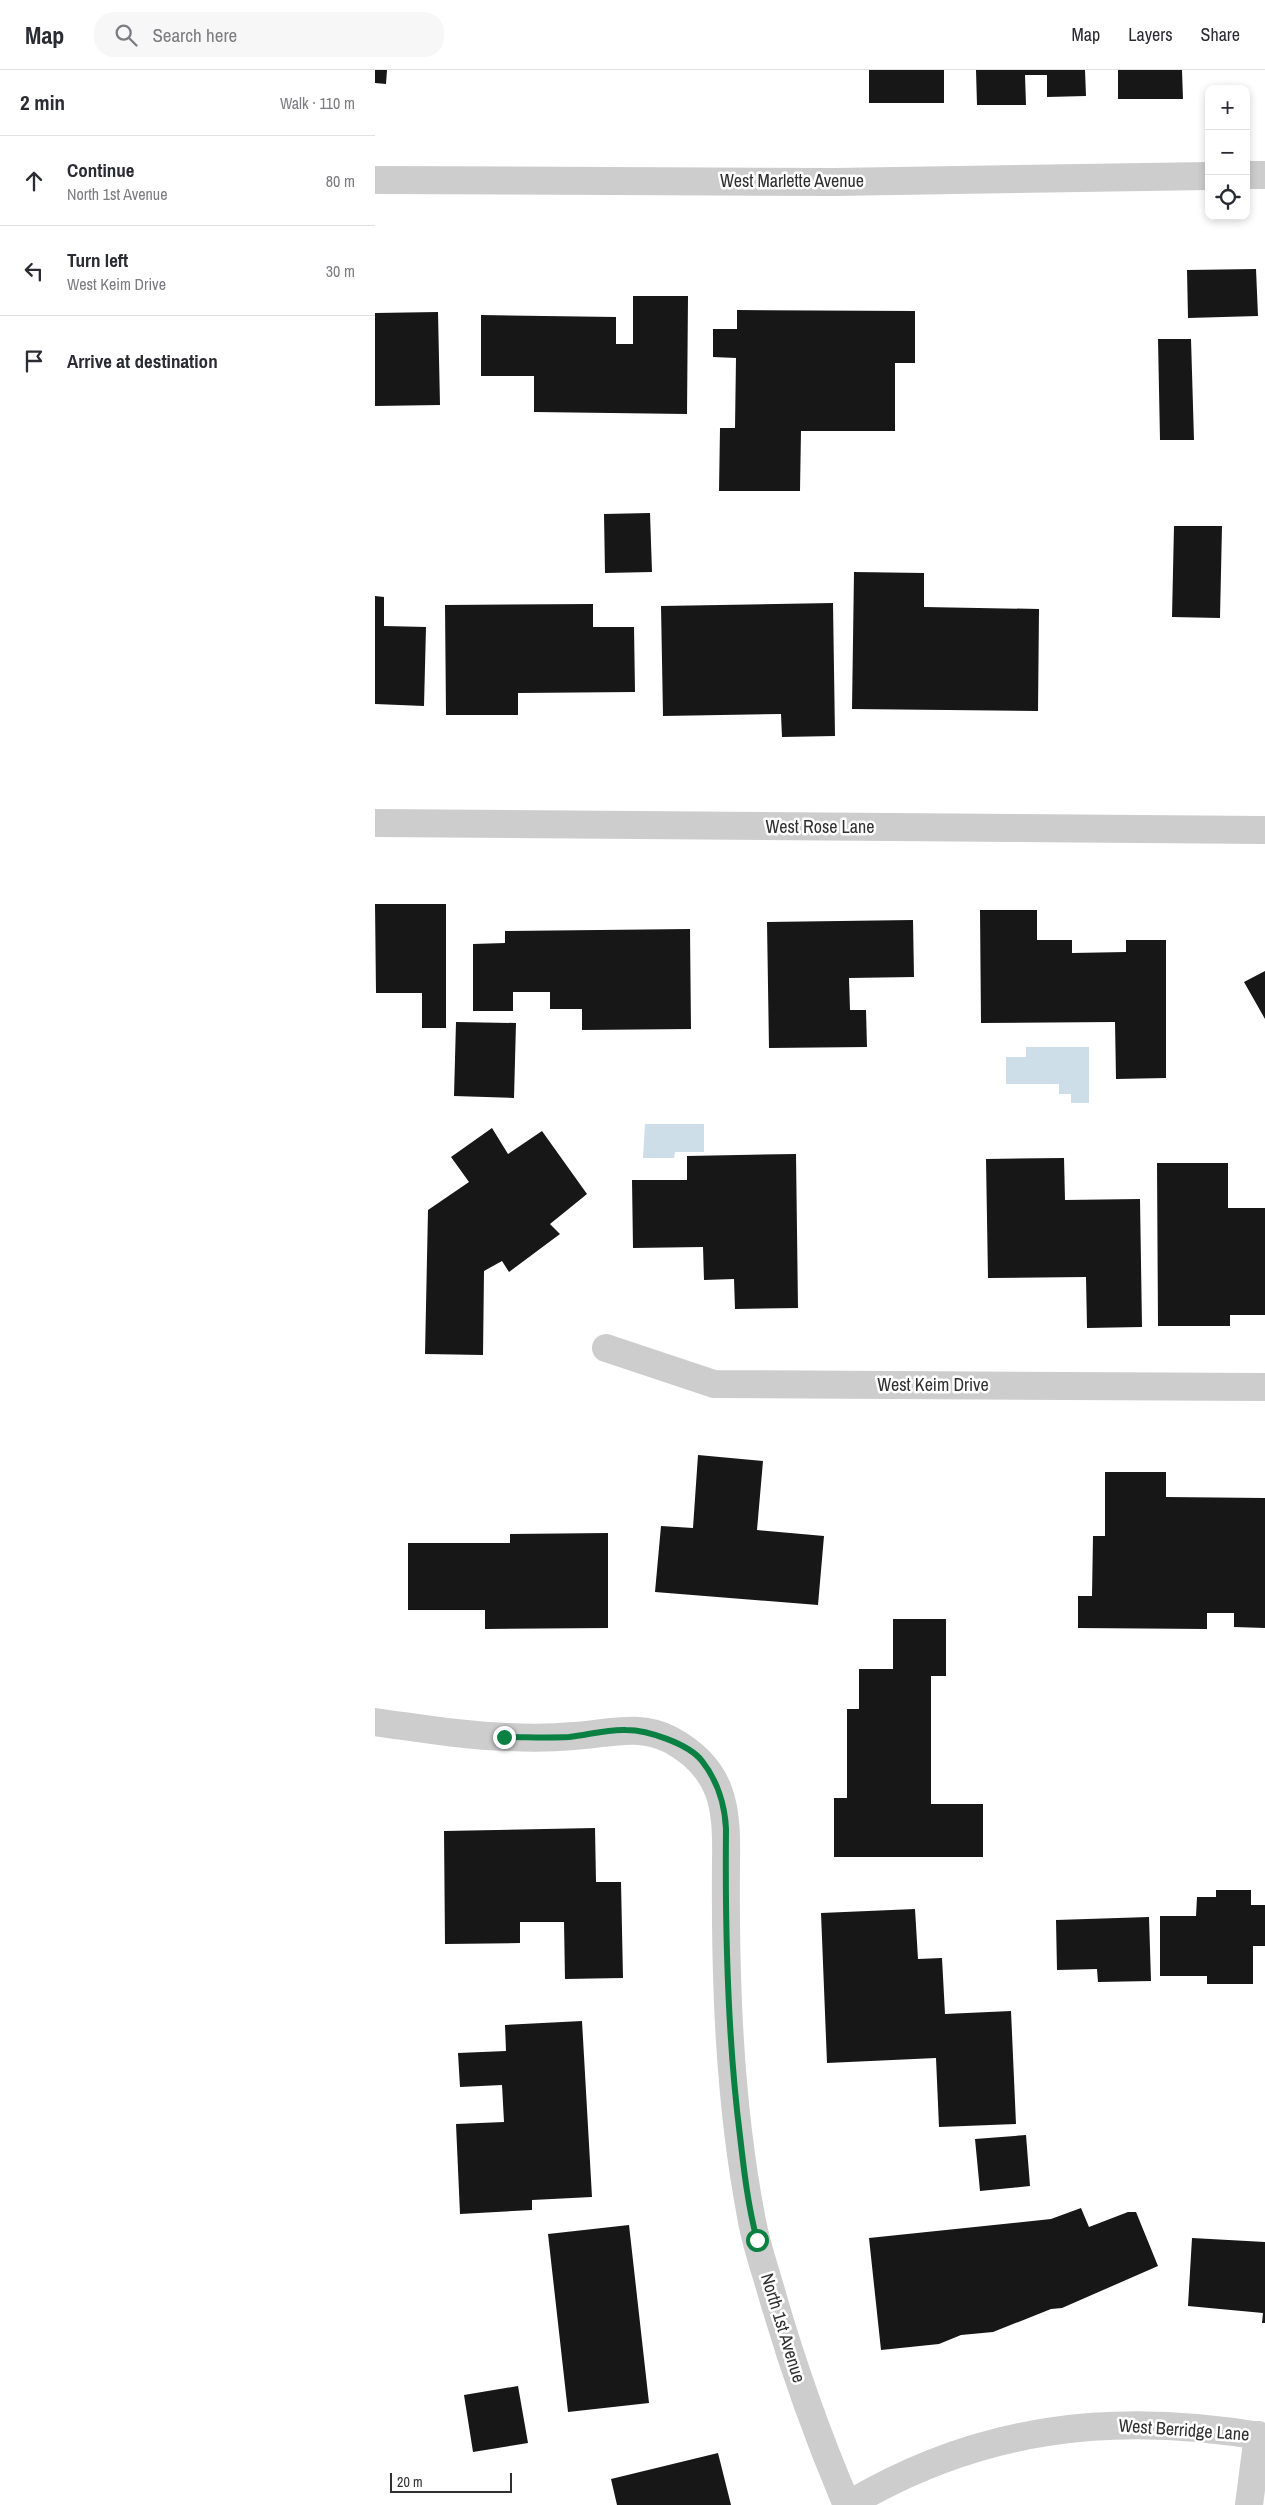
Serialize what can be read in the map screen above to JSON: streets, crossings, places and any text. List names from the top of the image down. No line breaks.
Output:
{"streets":{"street":["West Marlette Avenue","West Rose Lane","West Keim Drive","North 1st Avenue","West Berridge Lane"]},"crossings":[["North 1st Avenue","West Berridge Lane"]],"scale_bar":"20 m","page":{"header":"Map","search":"Search here","nav":["Map","Layers","Share"],"heading":["2 min","Walk · 110 m"],"map_buttons":["+","−"],"list":[["Continue","North 1st Avenue","80 m"],["Turn left","West Keim Drive","30 m"],"Arrive at destination"],"scale":"20 m"}}
